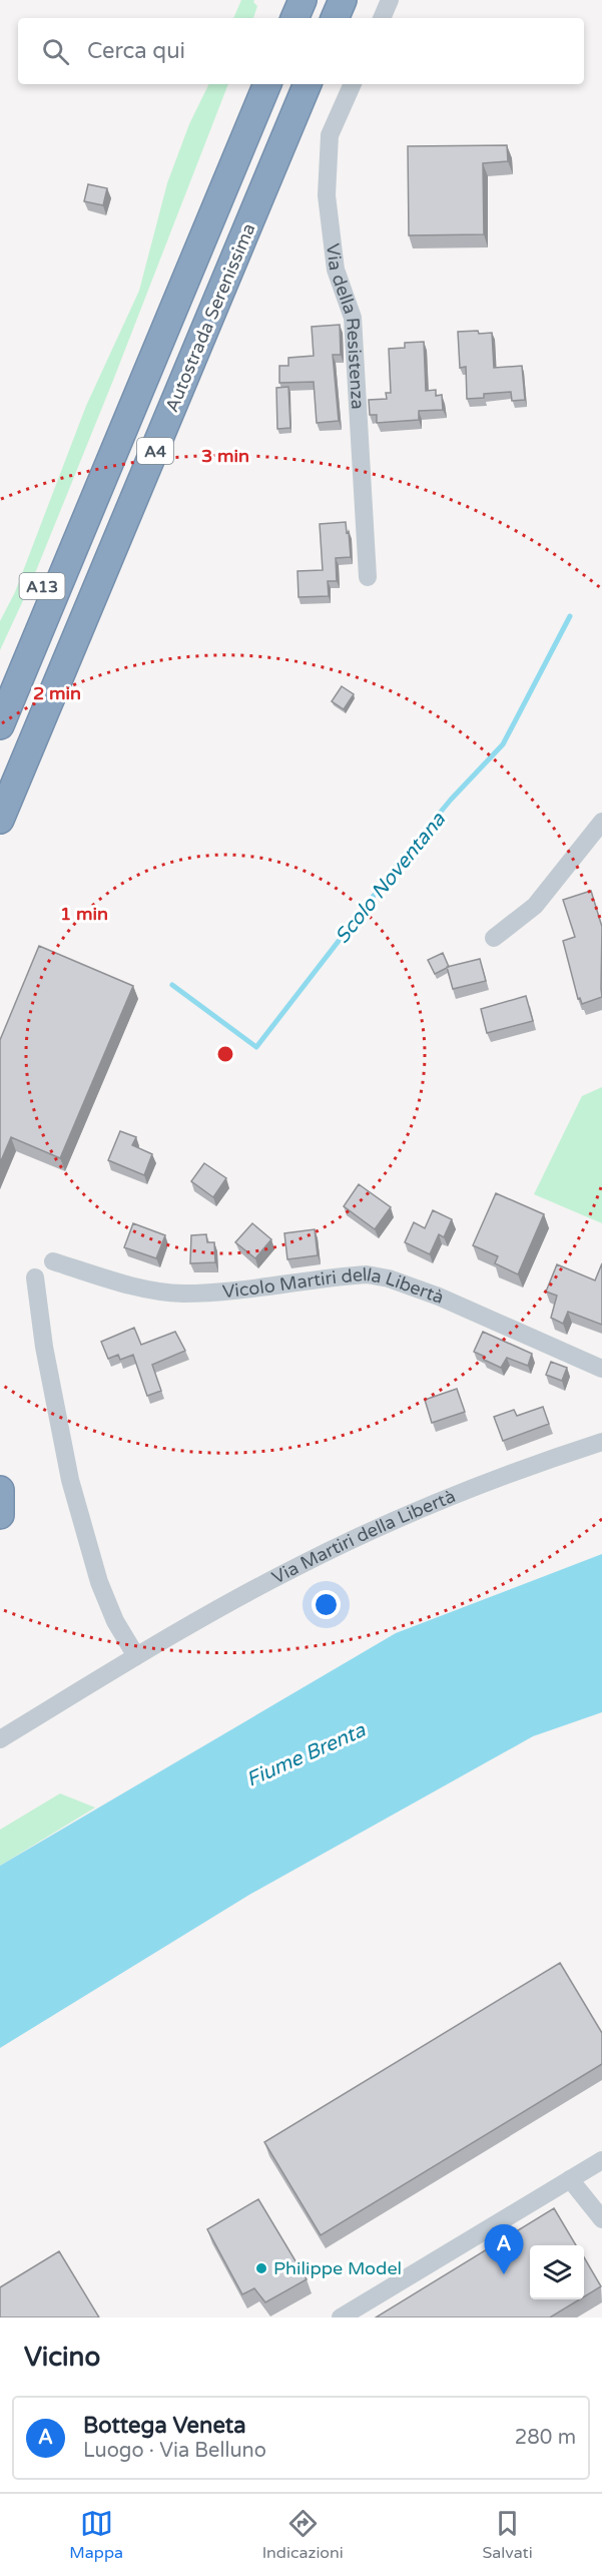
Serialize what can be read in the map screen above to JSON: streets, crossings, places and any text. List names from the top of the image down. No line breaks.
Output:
{"streets":{"highway":["Autostrada Serenissima","A4","A13"],"street":["Via della Resistenza","Vicolo Martiri della Libertà","Via Martiri della Libertà"]},"crossings":[["Autostrada Serenissima","A13"]],"water":["Scolo Noventana","Fiume Brenta"],"places":["Philippe Model"],"page":{"search":"Cerca qui","pins":"A","heading":"Vicino","list":[{"mark":"A","name":"Bottega Veneta","note":"Luogo · Via Belluno","value":"280 m"}],"nav":["Mappa","Indicazioni","Salvati"]},"rings":["3 min","2 min","1 min"]}
